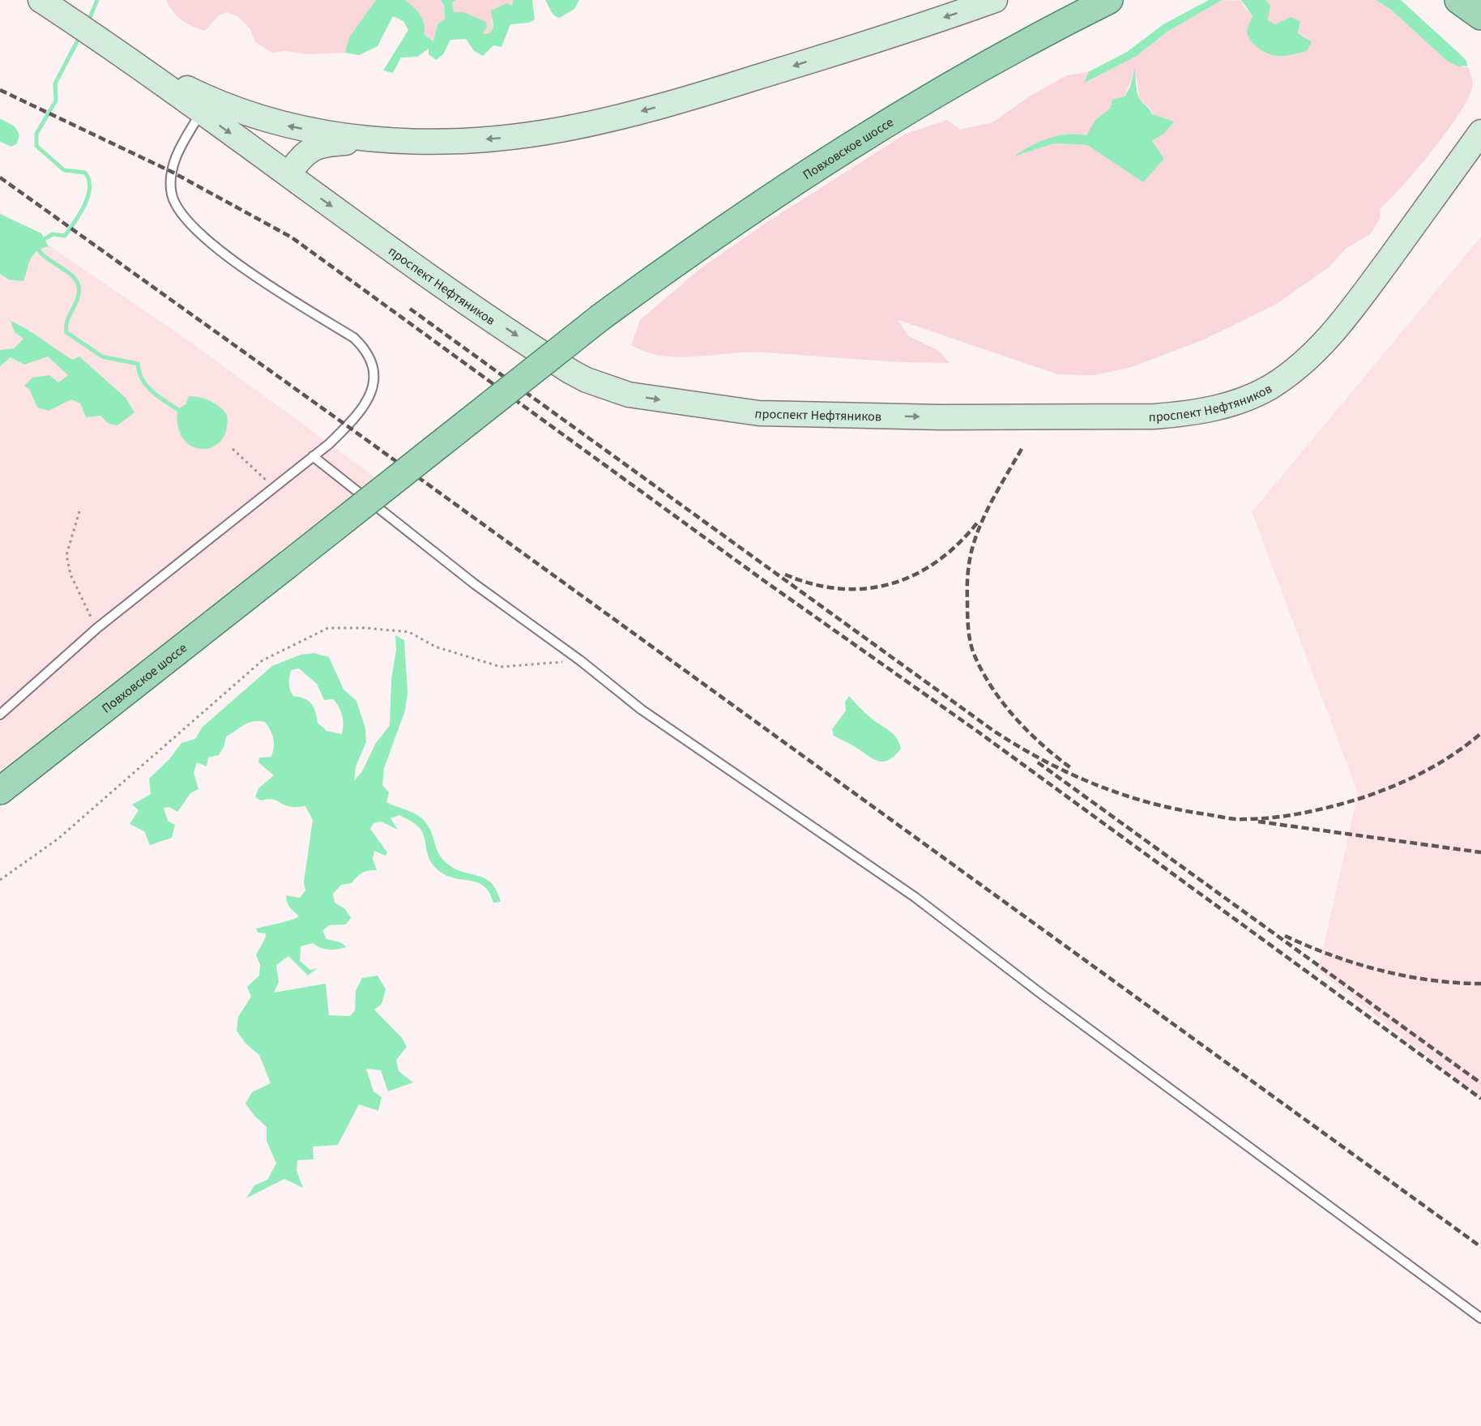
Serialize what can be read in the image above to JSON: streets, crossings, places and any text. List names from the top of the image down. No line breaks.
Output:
{"streets":{"main road":["Повховское шоссе","проспект Нефтяников"]}}
